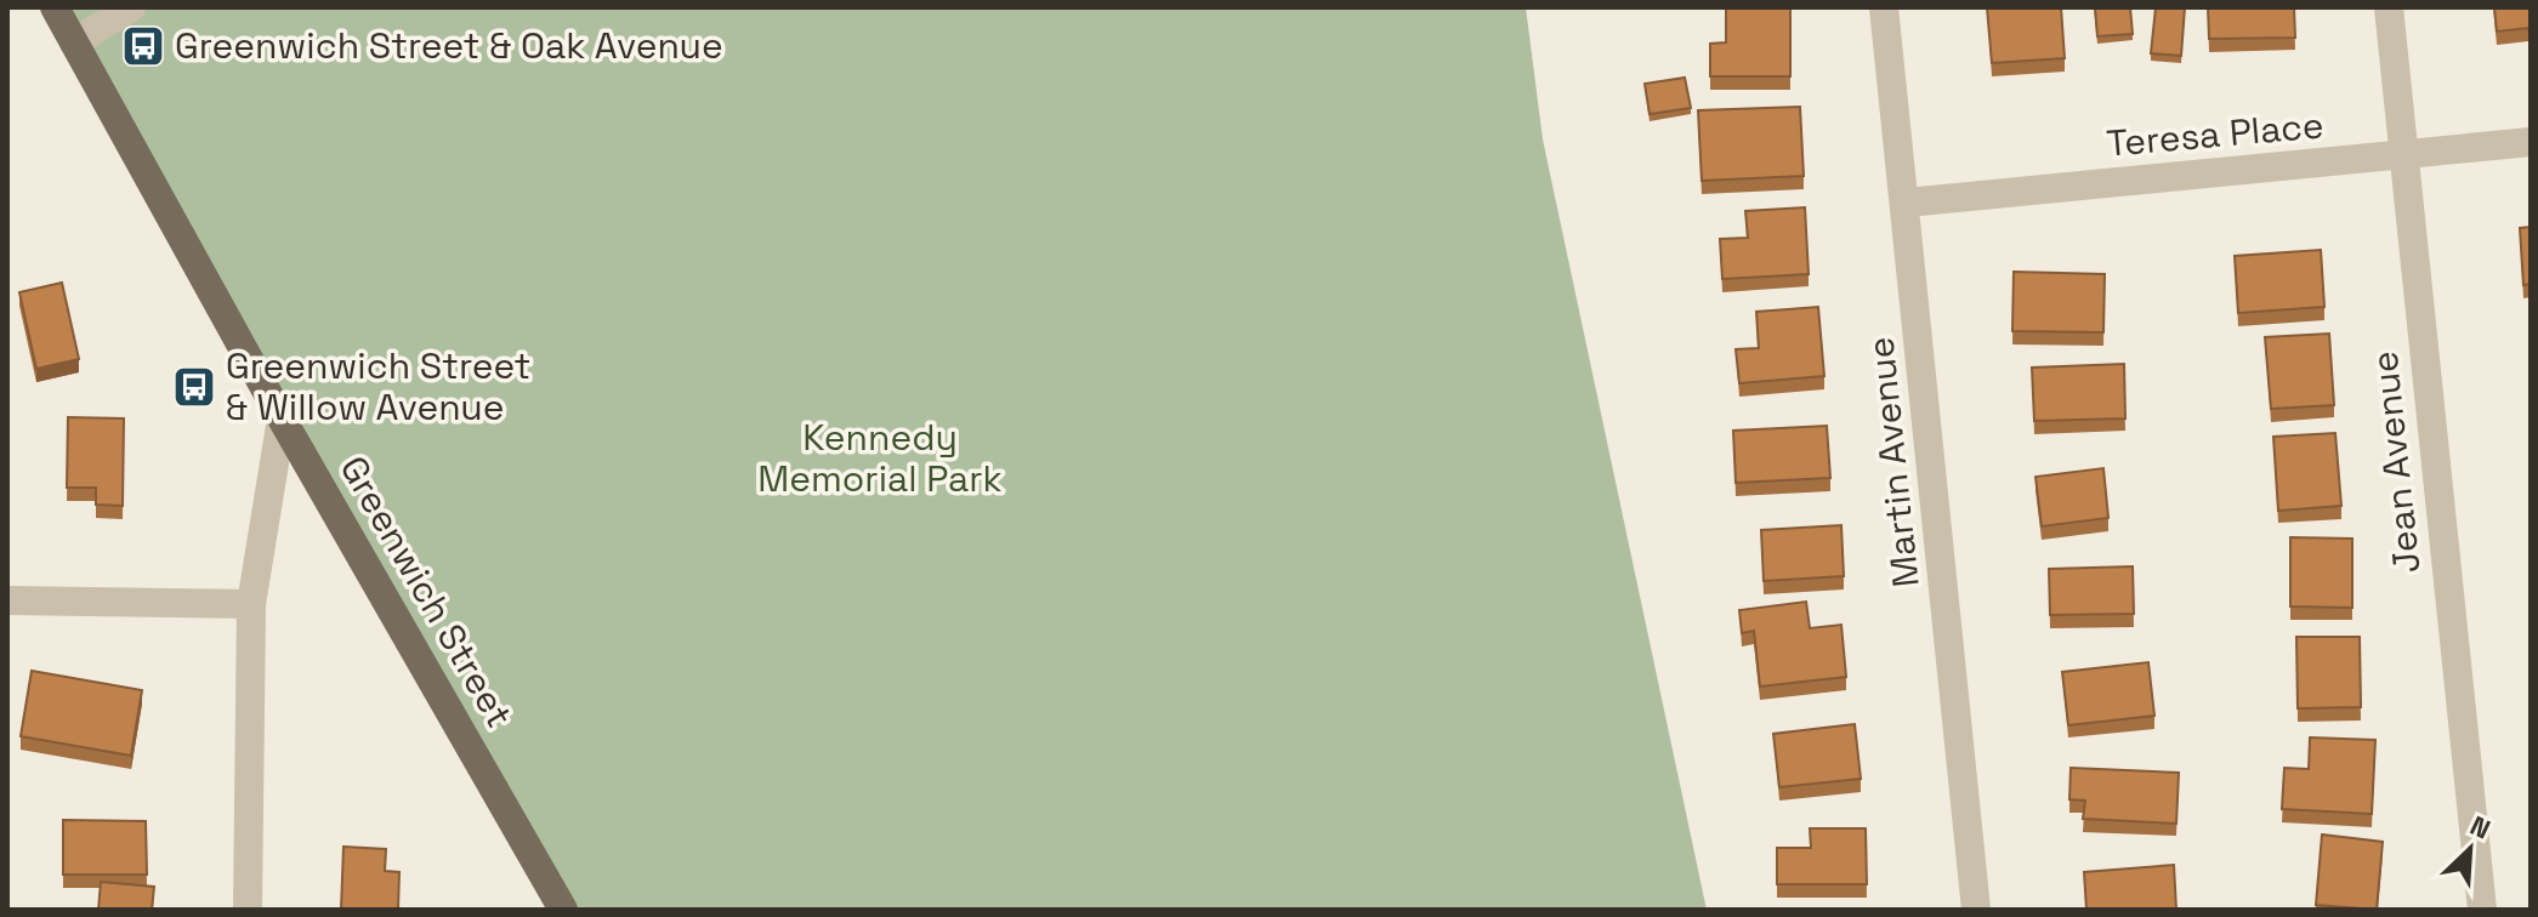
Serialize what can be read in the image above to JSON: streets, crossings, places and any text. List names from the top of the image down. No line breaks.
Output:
{"streets":{"main road":["Greenwich Street"],"street":["Teresa Place","Martin Avenue","Jean Avenue"]},"crossings":[["Teresa Place","Martin Avenue"],["Teresa Place","Jean Avenue"]],"parks":["Kennedy Memorial Park"],"places":{"bus stop":["Greenwich Street & Oak Avenue","Greenwich Street & Willow Avenue"]},"north":"top right"}
